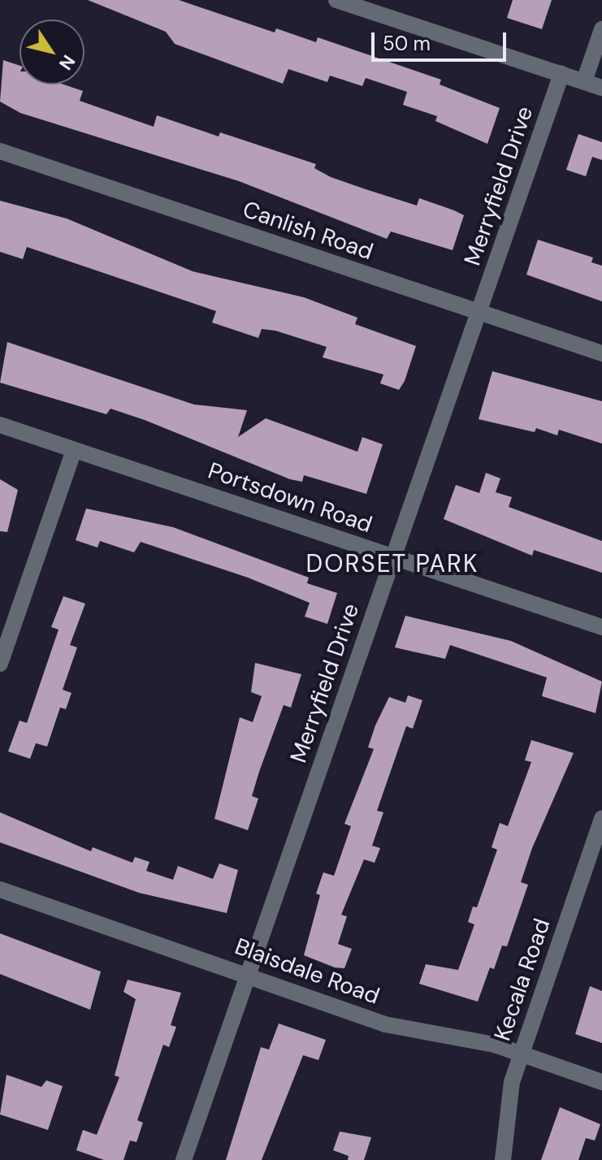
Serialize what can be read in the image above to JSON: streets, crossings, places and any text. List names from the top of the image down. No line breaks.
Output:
{"streets":{"street":["Merryfield Drive","Canlish Road","Portsdown Road","Blaisdale Road","Kecala Road"]},"crossings":[["Merryfield Drive","Canlish Road"],["Merryfield Drive","Portsdown Road"],["Merryfield Drive","Blaisdale Road"],["Blaisdale Road","Kecala Road"]],"districts":["DORSET PARK"],"scale_bar":"50 m","north":"bottom right"}
